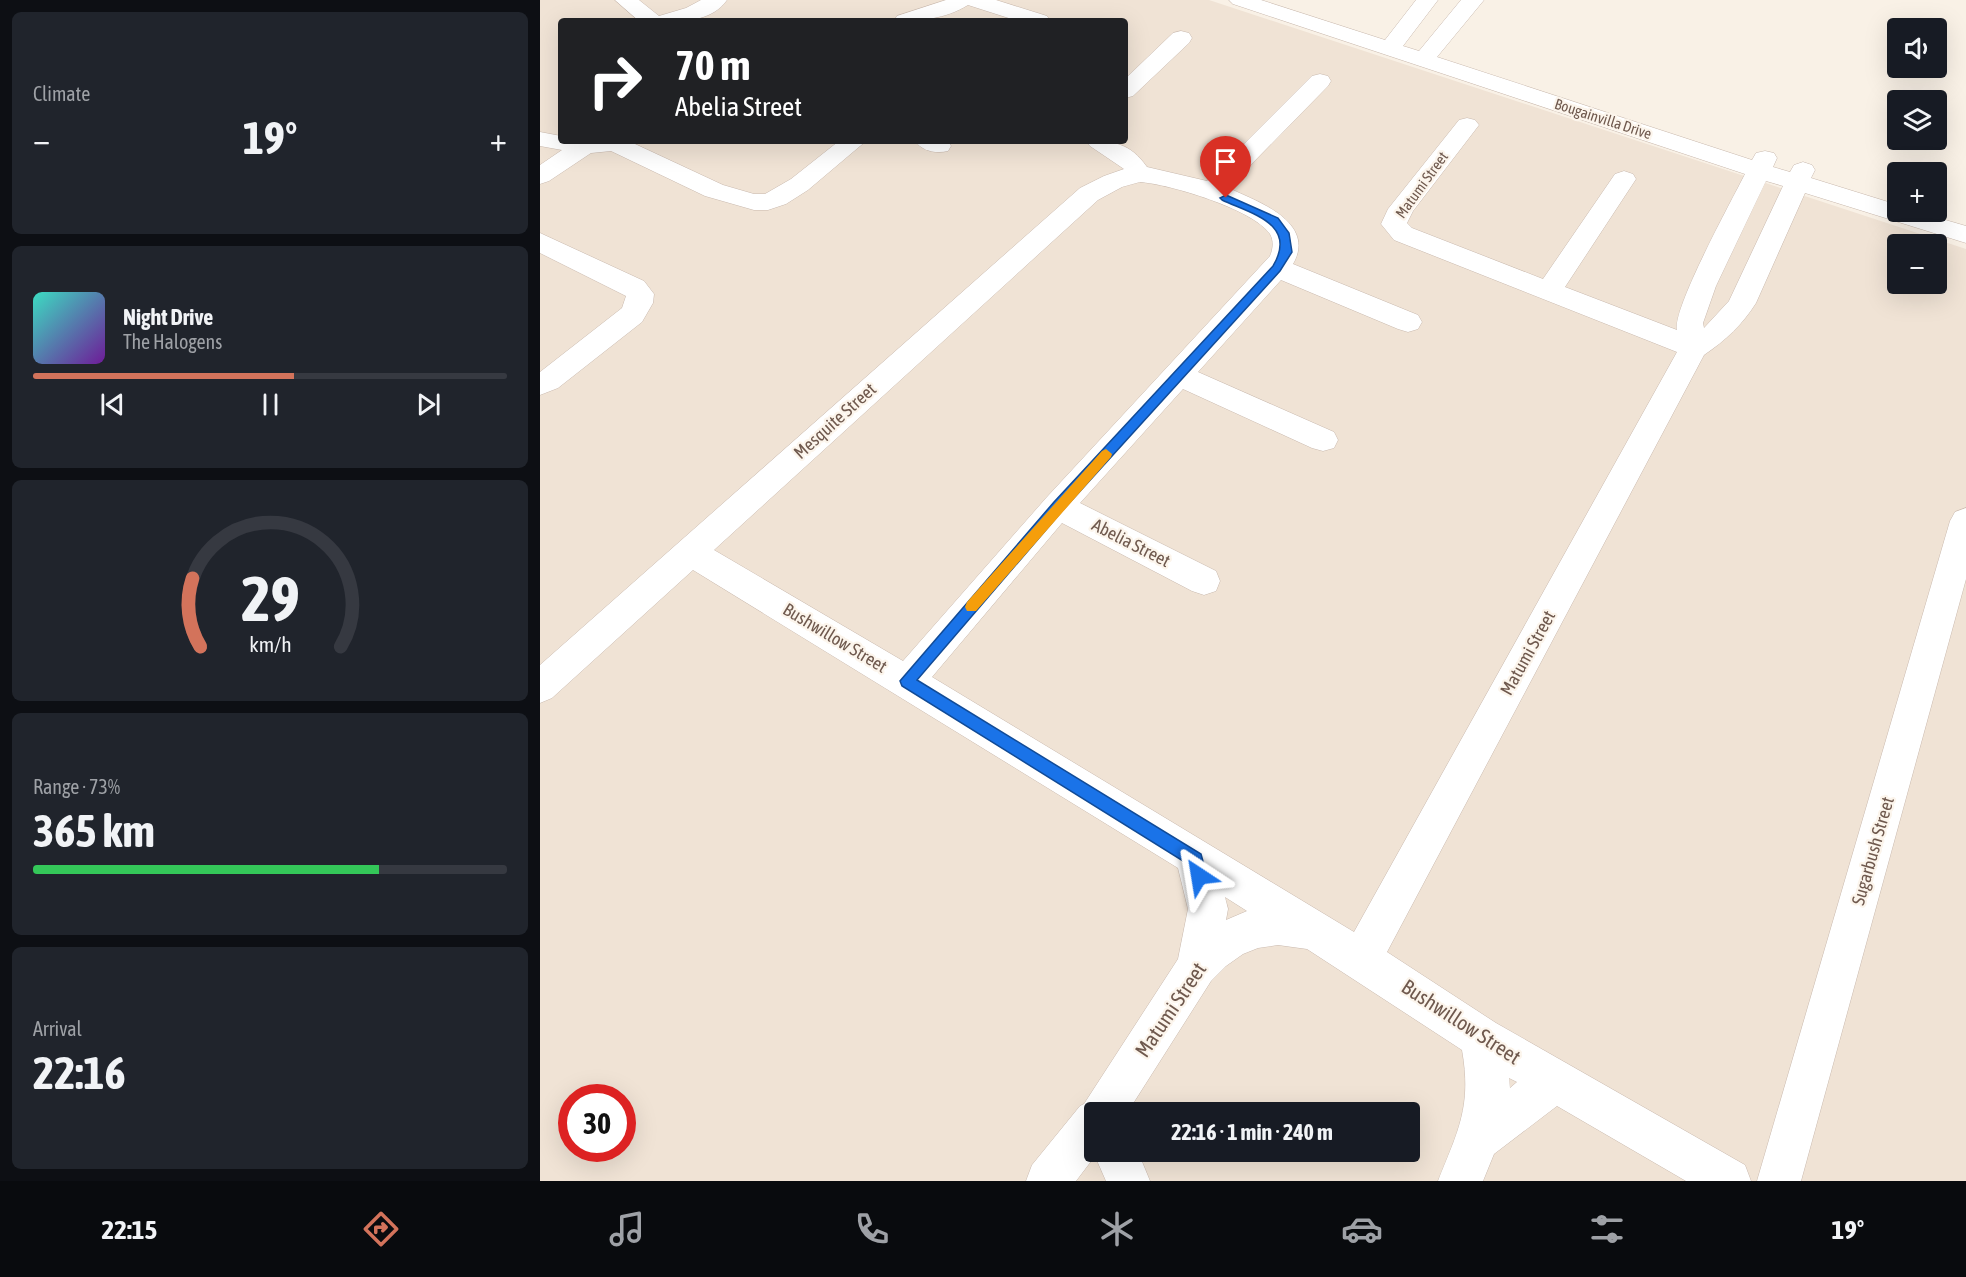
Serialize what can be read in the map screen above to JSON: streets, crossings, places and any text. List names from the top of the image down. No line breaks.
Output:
{"streets":{"street":["Bougainvilla Drive","Matumi Street","Mesquite Street","Abelia Street","Bushwillow Street","Sugarbush Street"]},"crossings":[["Bougainvilla Drive","Matumi Street"],["Matumi Street","Bushwillow Street"],["Mesquite Street","Bushwillow Street"]],"page":{"tile":["Climate",["Range · 73%","365 km"],["Arrival","22:16"]],"map_buttons":["+","−"],"turn":["70 m","Abelia Street"],"heat":["−","19°","+"],"song":["Night Drive","The Halogens"],"limit":"30","trip":"22:16 · 1 min · 240 m","tabs":["22:15","19°"],"gauge":["29","km/h"]}}
